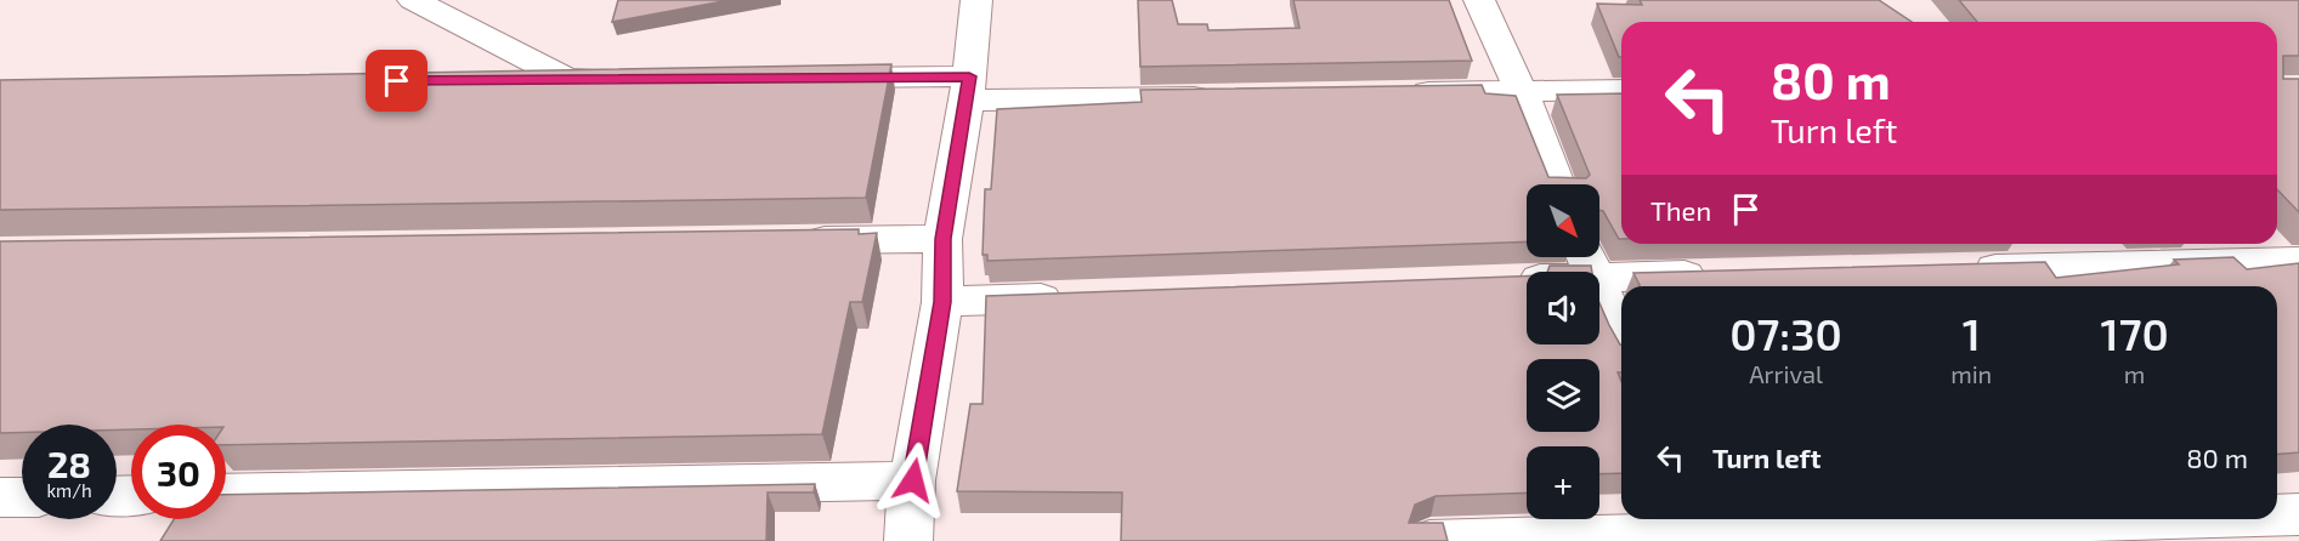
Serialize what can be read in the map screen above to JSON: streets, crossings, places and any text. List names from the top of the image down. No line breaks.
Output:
{"north":"bottom right","page":{"turn":["80 m","Turn left"],"then":"Then","map_buttons":"+","eta":["07:30","Arrival","1","min","170","m"],"list":[{"name":"Turn left","value":"80 m"}],"speed":"28 km/h","limit":"30"}}
